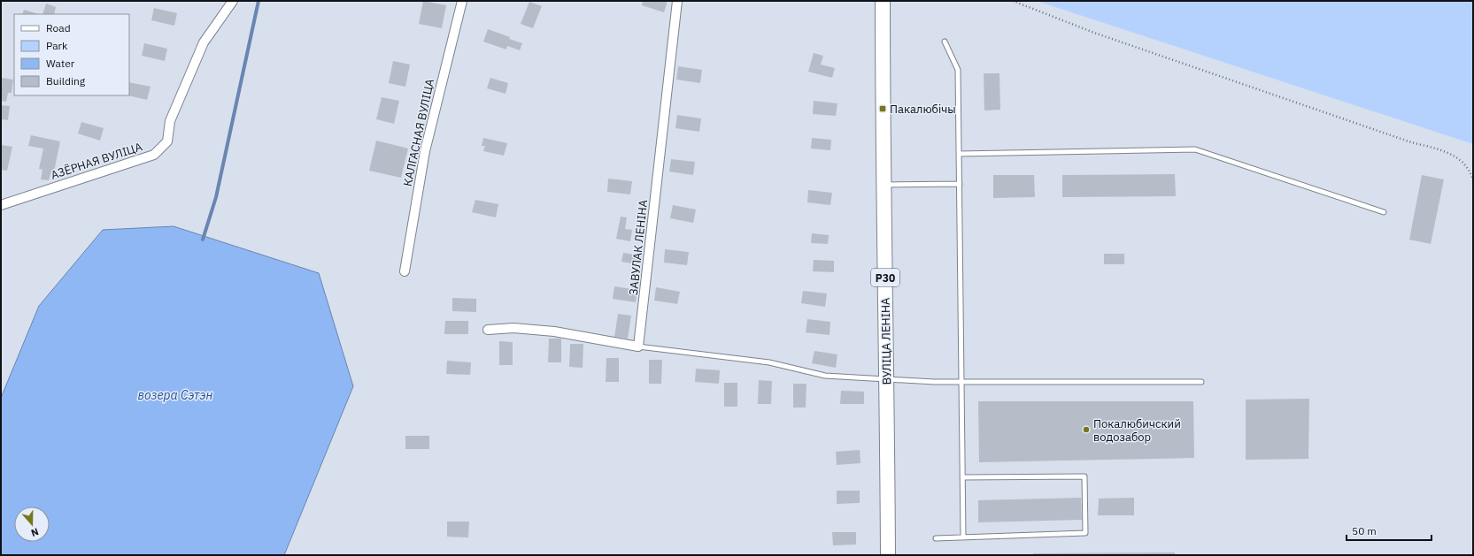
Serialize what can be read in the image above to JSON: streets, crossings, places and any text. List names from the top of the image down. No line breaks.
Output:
{"streets":{"main road":["Р30","ВУЛІЦА ЛЕНІНА"],"street":["КАЛГАСНАЯ ВУЛІЦА","АЗЁРНАЯ ВУЛІЦА","ЗАВУЛАК ЛЕНІНА"]},"water":["возера Сэтэн"],"places":{"transit":["Пакалюбічы"],"other":["Покалюбичский водозабор"]},"legend":["Road","Park","Water","Building"],"scale_bar":"50 m","north":"bottom"}
